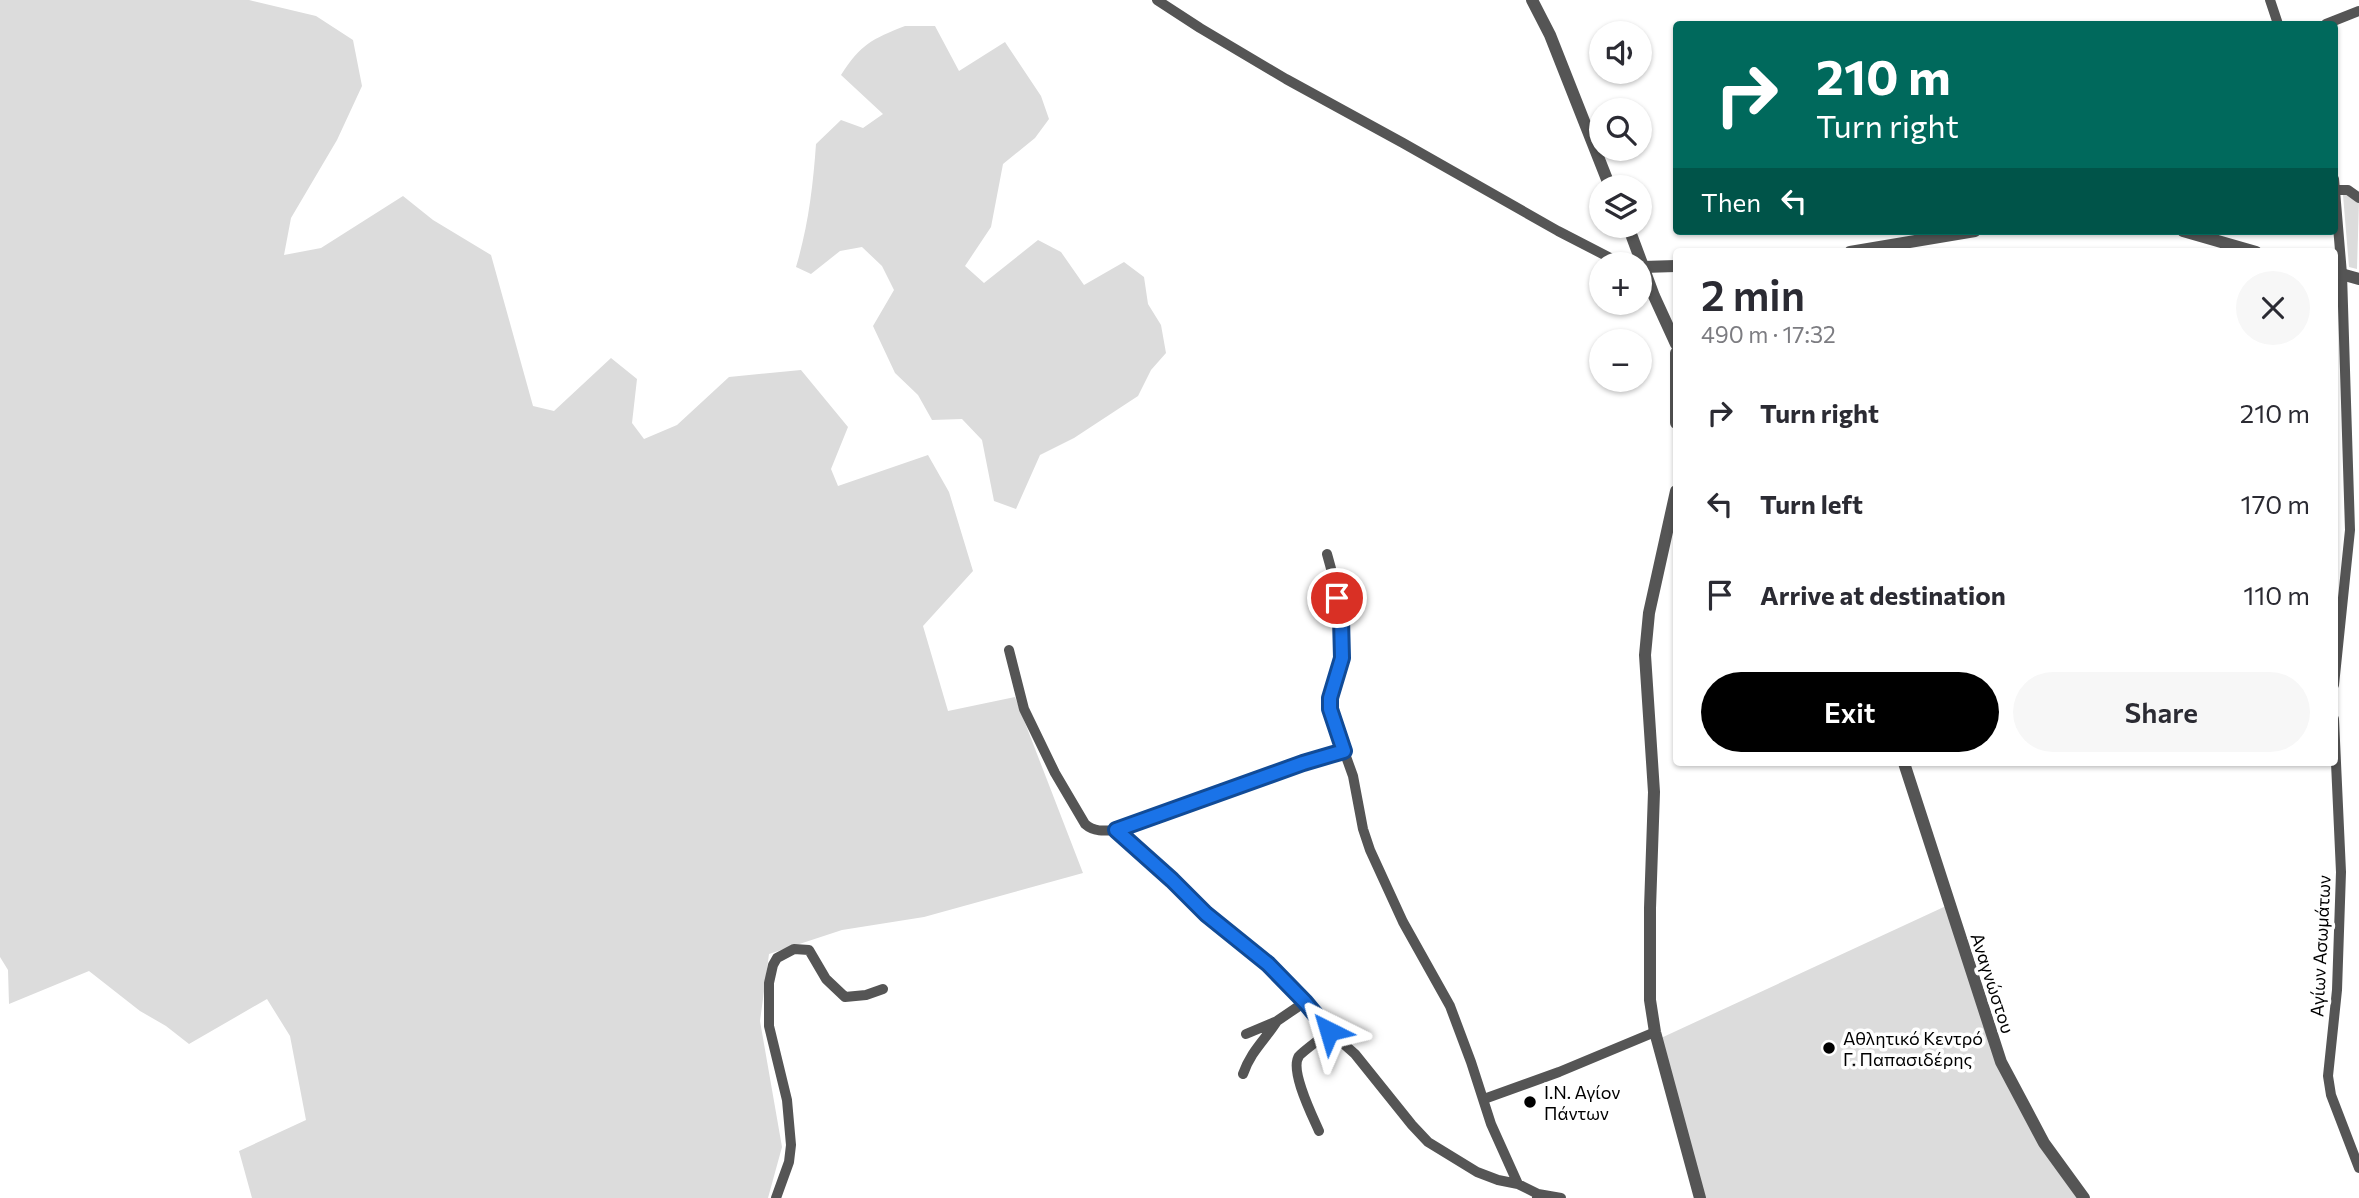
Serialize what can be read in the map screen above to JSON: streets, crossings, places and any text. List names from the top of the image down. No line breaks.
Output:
{"streets":{"street":["Αγίων Ασωμάτων","Αναγνώστου"]},"places":["Αθλητικό Κεντρό Γ. Παπασιδέρης","Ι.Ν. Αγίον Πάντων"],"page":{"map_buttons":["+","−"],"turn":["210 m","Turn right"],"then":"Then","heading":["2 min","490 m · 17:32"],"list":[{"name":"Turn right","value":"210 m"},{"name":"Turn left","value":"170 m"},{"name":"Arrive at destination","value":"110 m"}],"buttons":["Exit","Share"]}}
